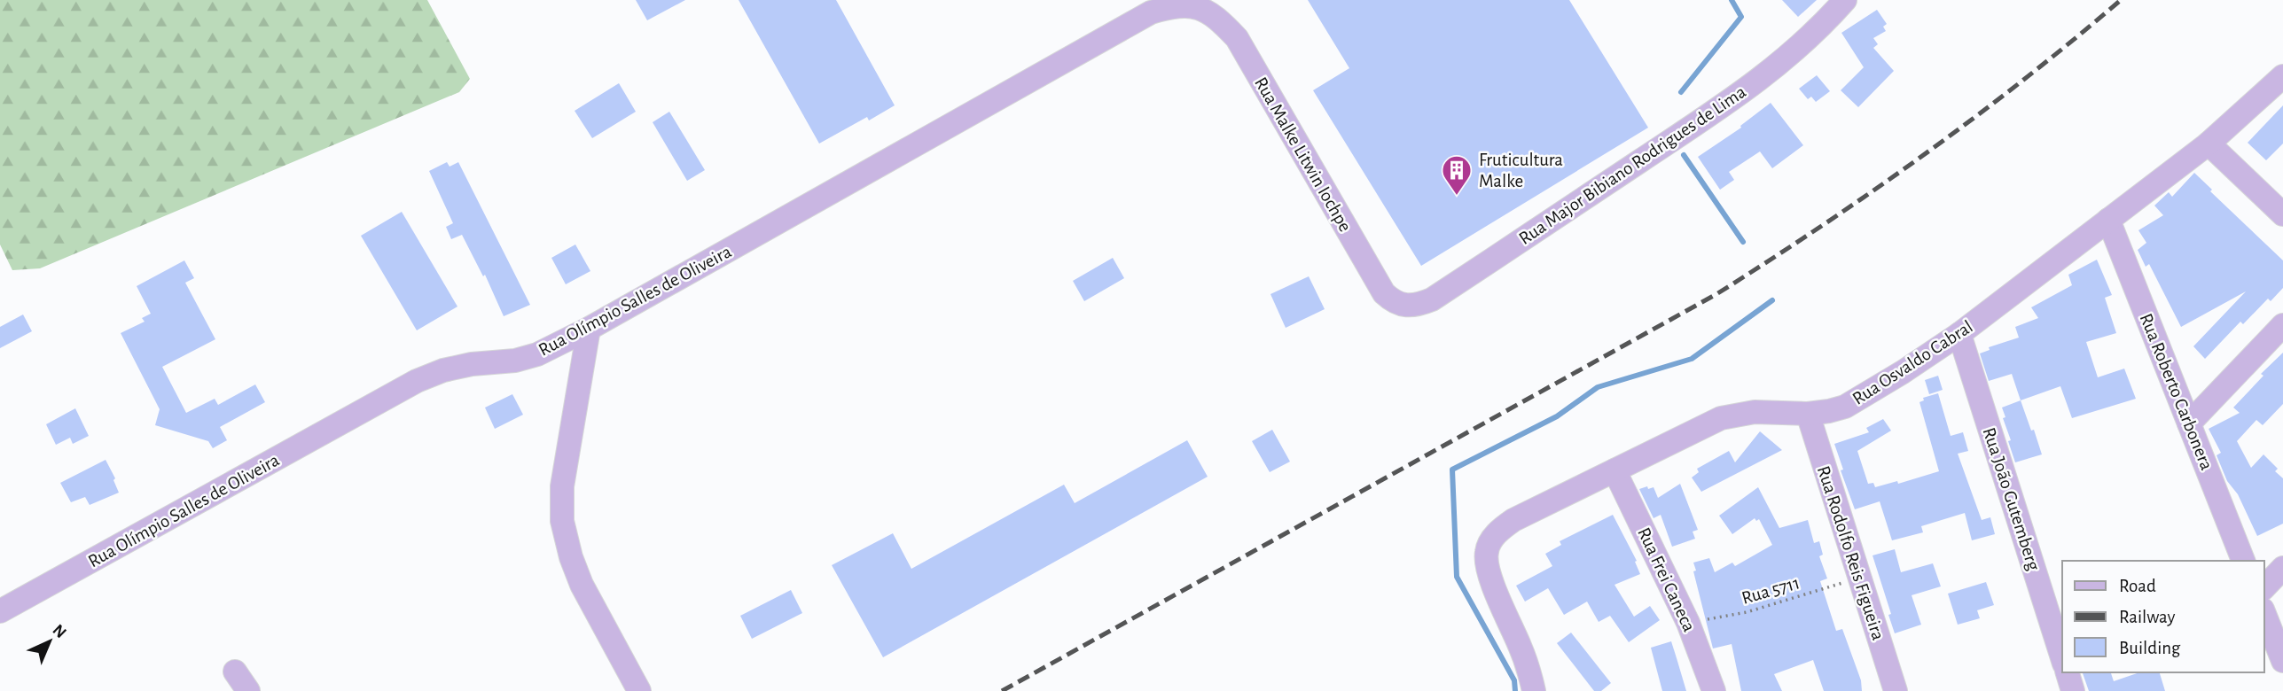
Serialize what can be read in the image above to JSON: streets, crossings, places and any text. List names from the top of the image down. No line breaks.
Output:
{"streets":{"street":["Rua Malke Litwin Iochpe","Rua Major Bibiano Rodrigues de Lima","Rua Olímpio Salles de Oliveira","Rua Osvaldo Cabral","Rua Roberto Carbonera","Rua João Gutemberg","Rua Rodolfo Reis Figueira","Rua Frei Caneca"],"path":["Rua 5711"]},"crossings":[["Rua Malke Litwin Iochpe","Rua Major Bibiano Rodrigues de Lima"],["Rua Malke Litwin Iochpe","Rua Olímpio Salles de Oliveira"],["Rua Osvaldo Cabral","Rua Roberto Carbonera"],["Rua Osvaldo Cabral","Rua João Gutemberg"],["Rua Osvaldo Cabral","Rua Rodolfo Reis Figueira"],["Rua Osvaldo Cabral","Rua Frei Caneca"],["Rua Rodolfo Reis Figueira","Rua 5711"],["Rua Frei Caneca","Rua 5711"]],"places":{"building":["Fruticultura Malke"]},"legend":["Road","Railway","Building"],"north":"top right"}
